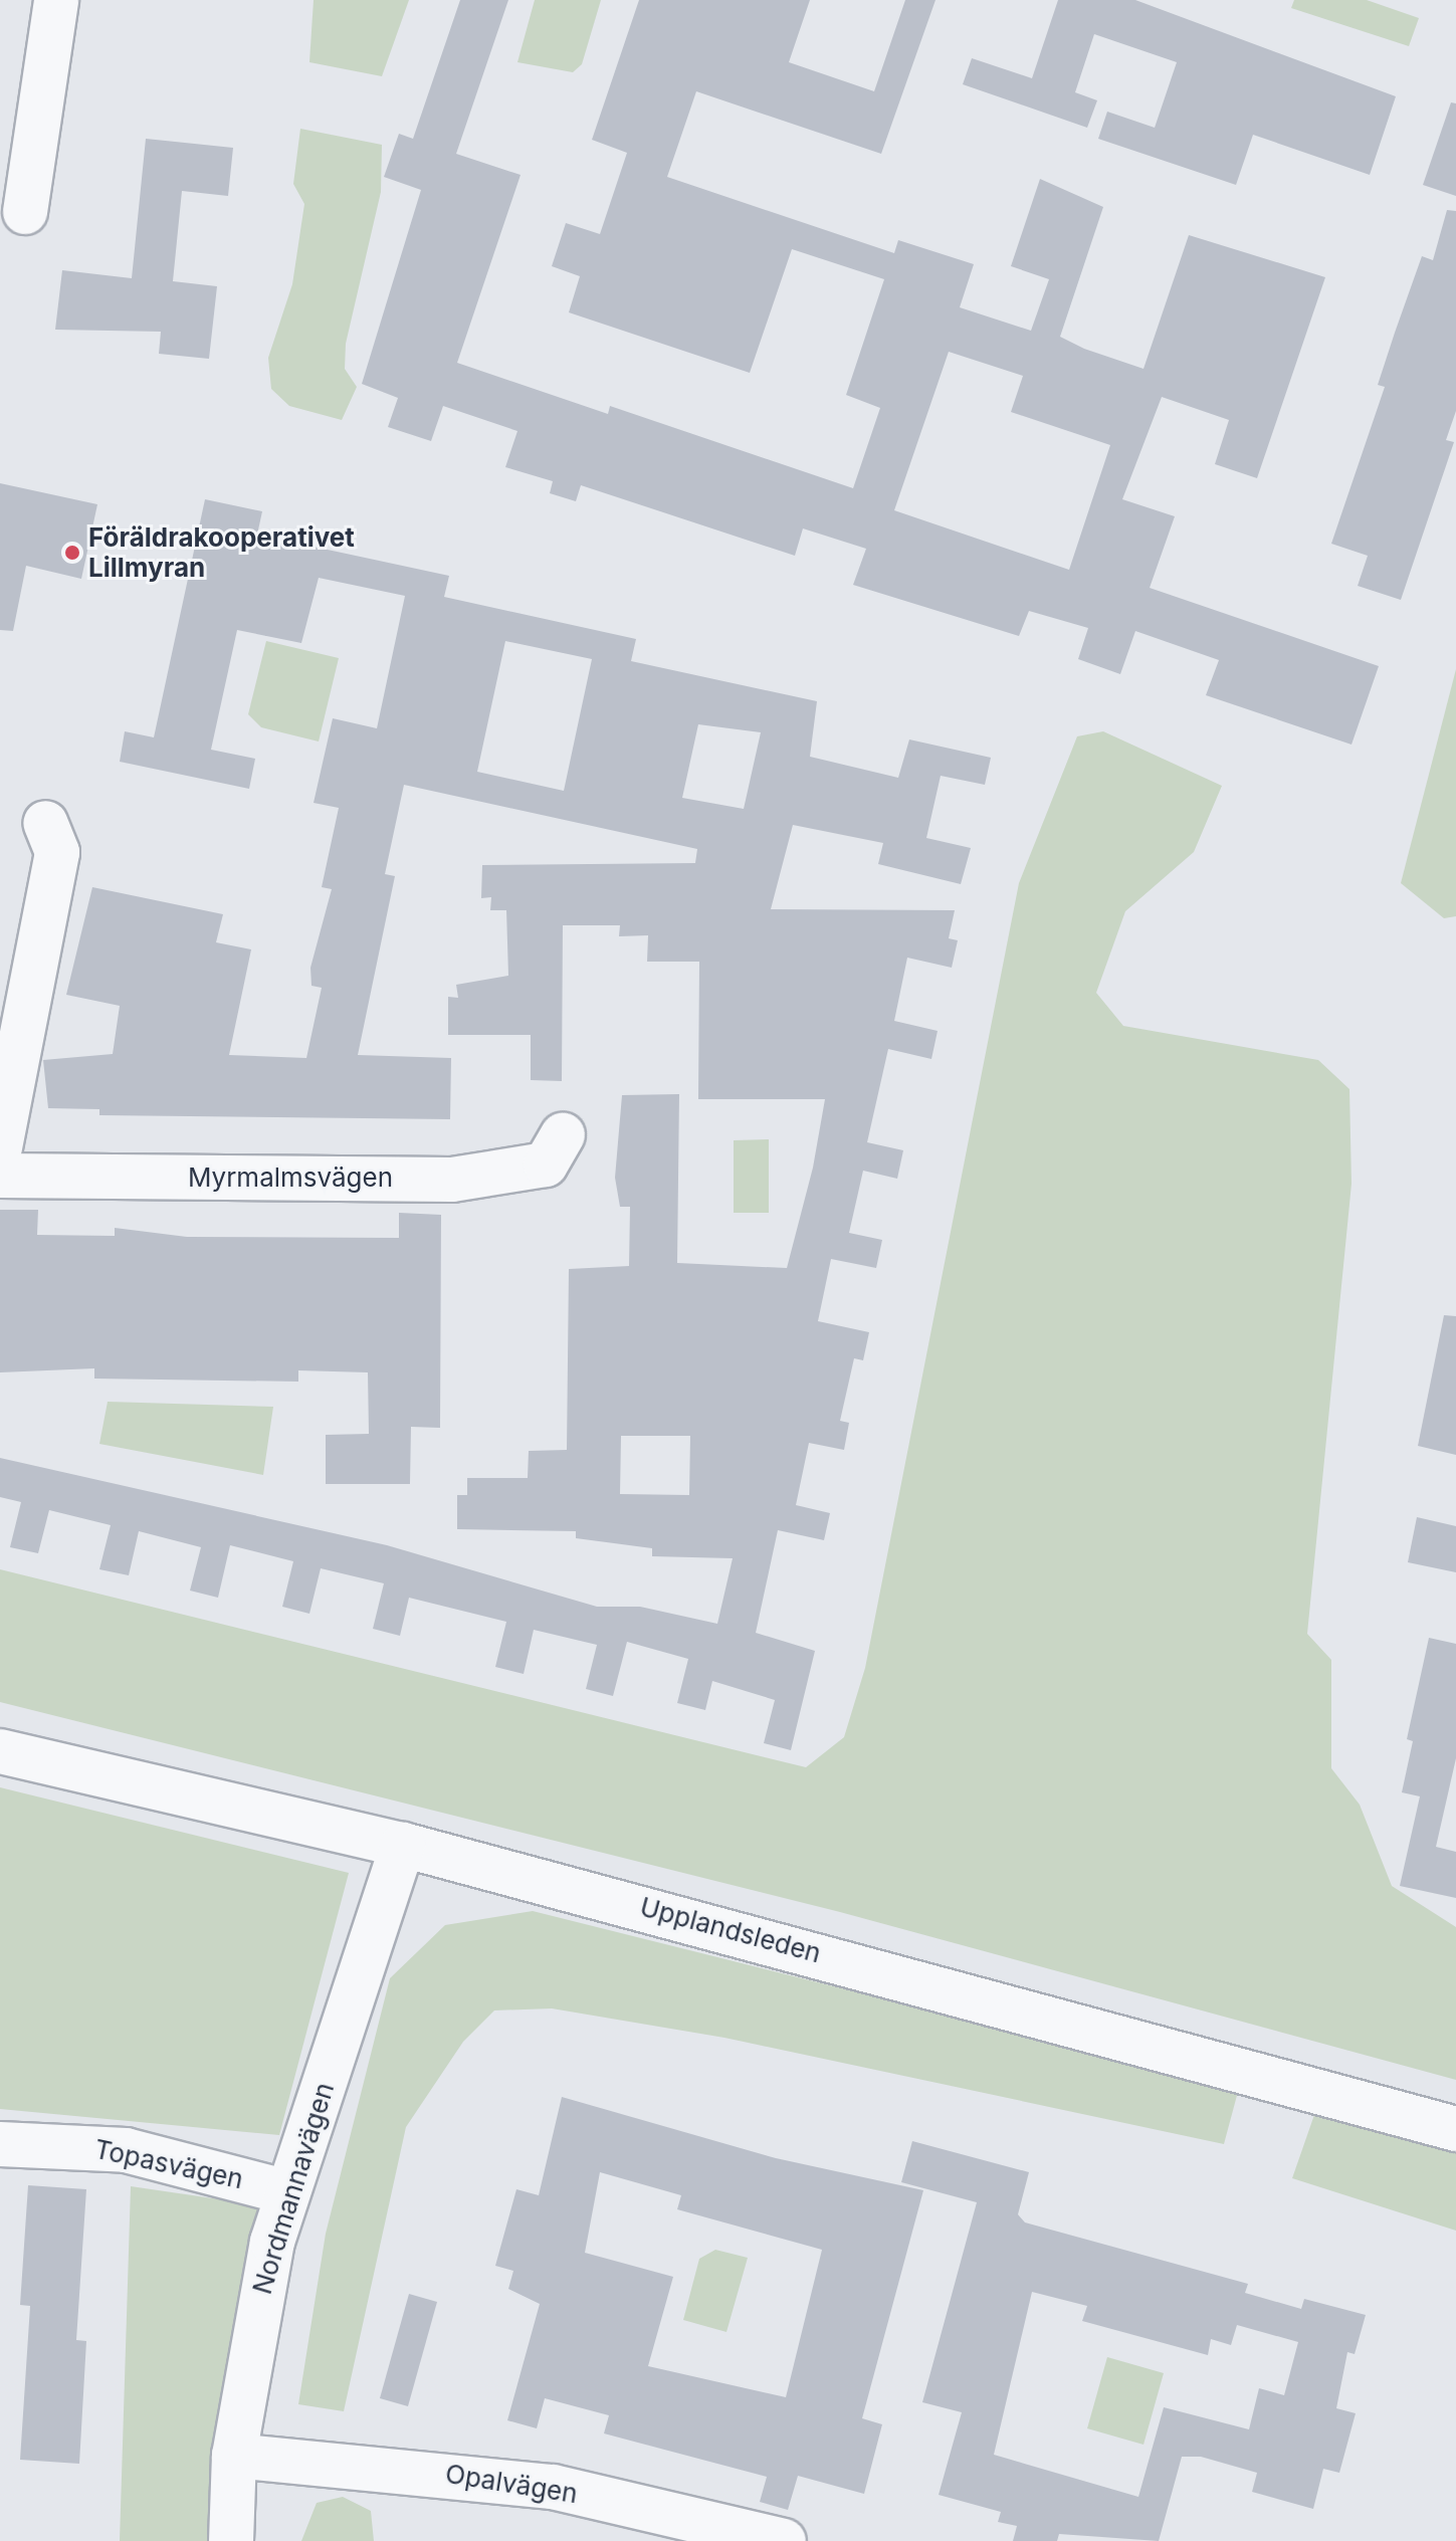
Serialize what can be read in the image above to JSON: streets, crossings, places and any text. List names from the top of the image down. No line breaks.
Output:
{"streets":{"street":["Myrmalmsvägen","Upplandsleden","Topasvägen","Nordmannavägen","Opalvägen"]},"crossings":[["Upplandsleden","Nordmannavägen"],["Topasvägen","Nordmannavägen"],["Nordmannavägen","Opalvägen"]],"places":["Föräldrakooperativet Lillmyran"]}
